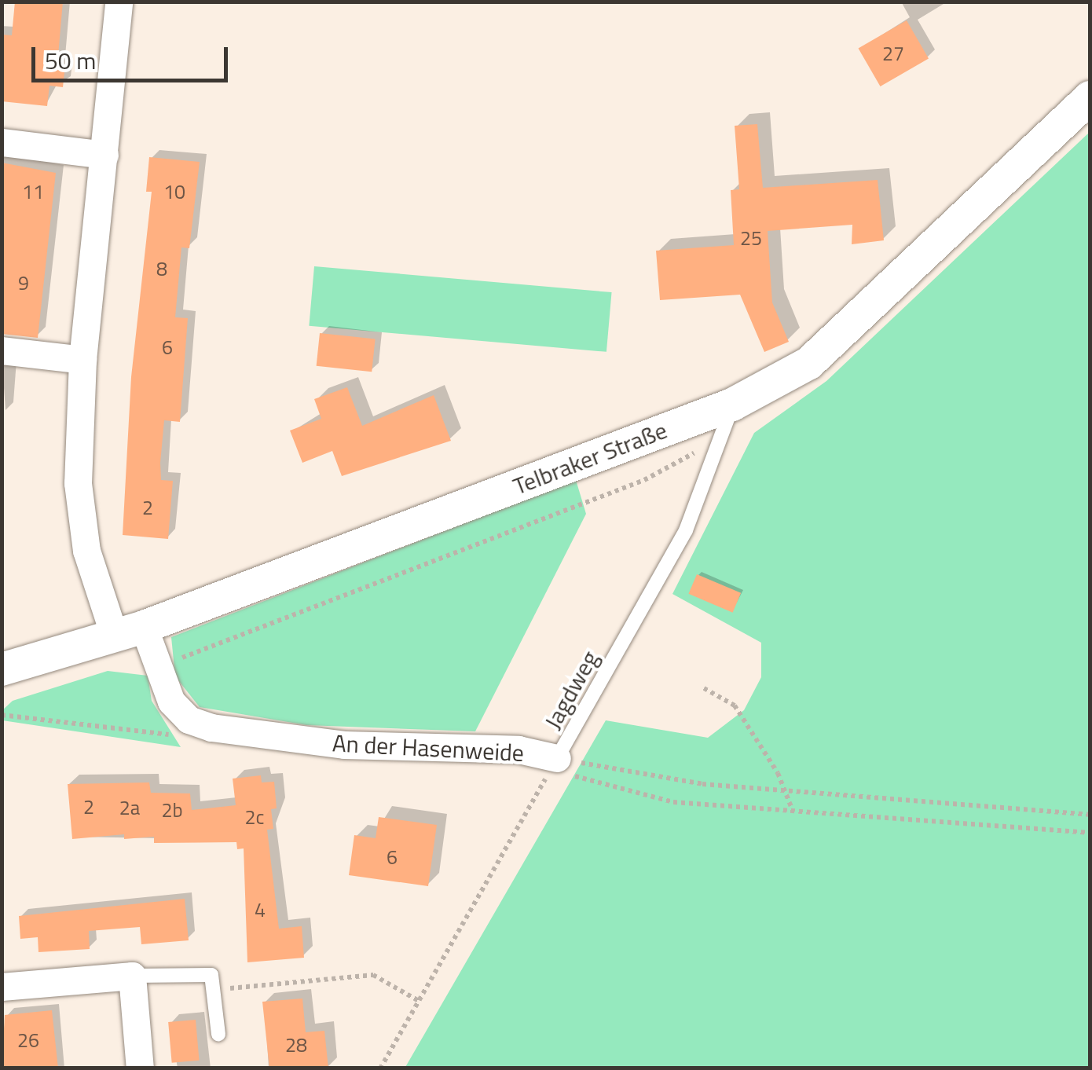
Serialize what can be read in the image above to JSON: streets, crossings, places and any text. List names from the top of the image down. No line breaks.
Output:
{"streets":{"street":["Telbraker Straße","An der Hasenweide"],"lane":["Jagdweg"]},"crossings":[["Telbraker Straße","Jagdweg"],["Jagdweg","An der Hasenweide"]],"house_numbers":["27","11","10","25","8","9","6","2","2","2a","2b","2c","6","4","26","28"],"scale_bar":"50 m"}
